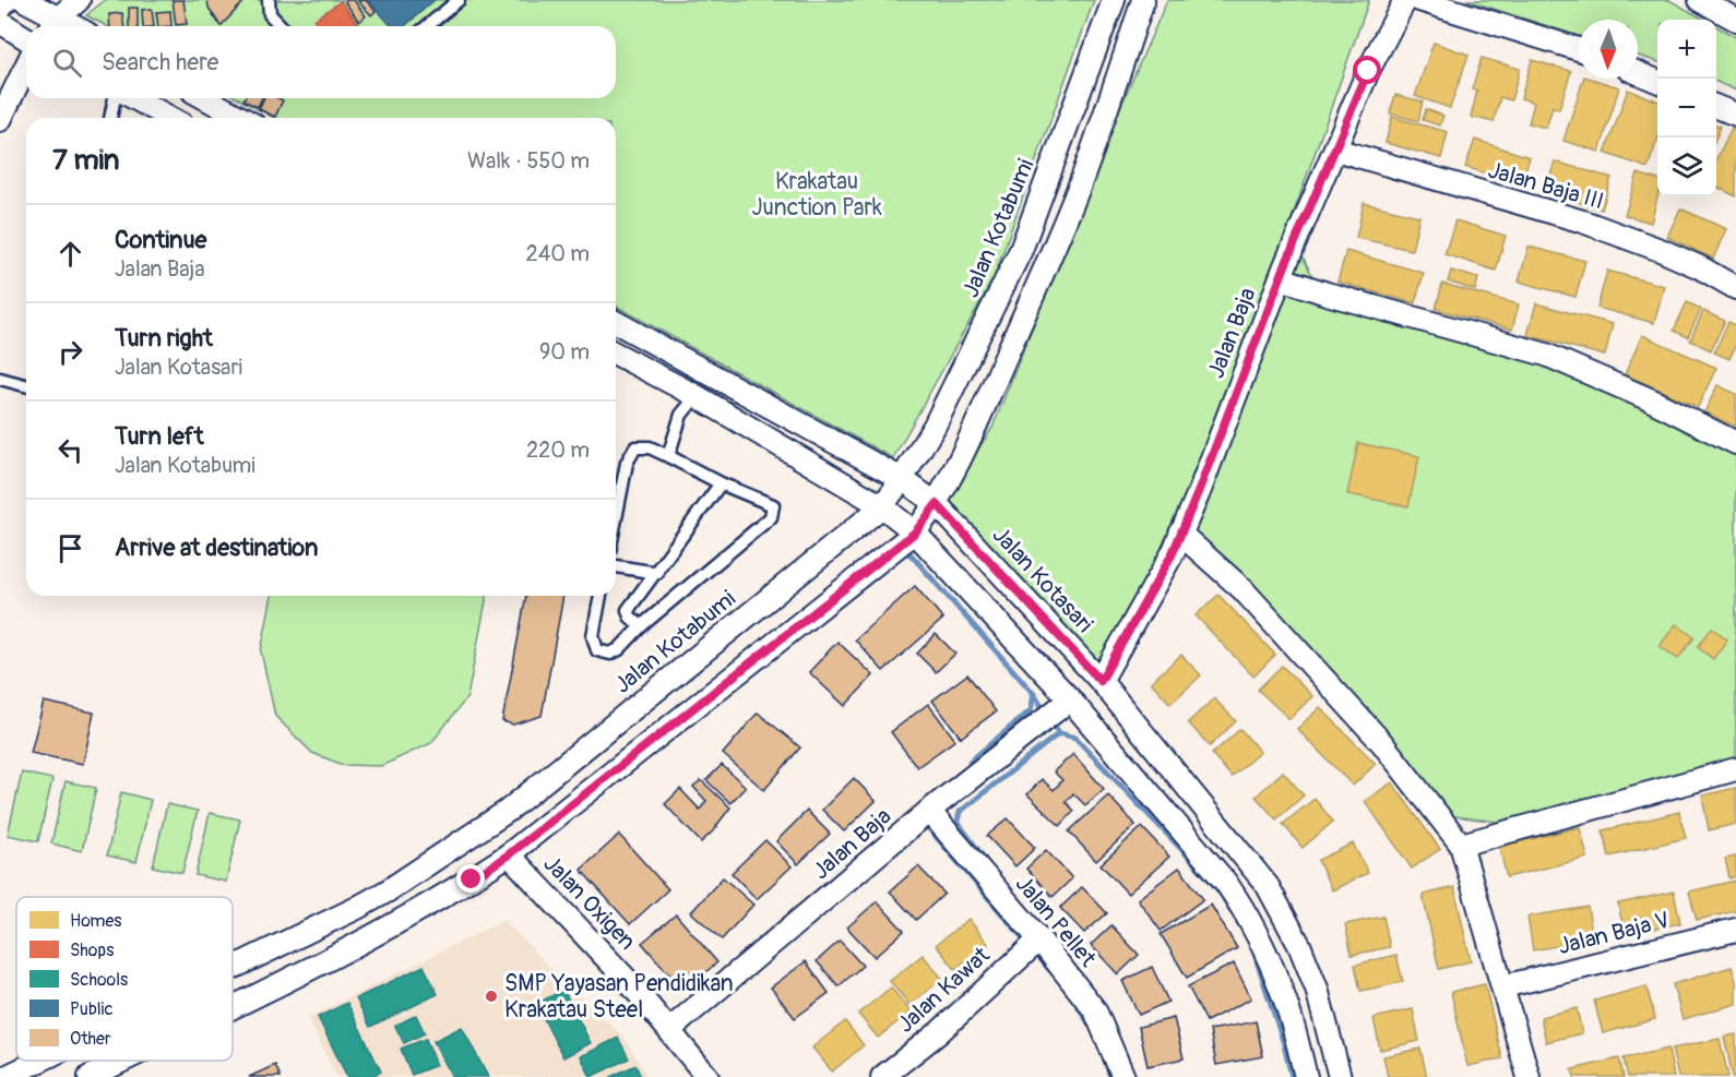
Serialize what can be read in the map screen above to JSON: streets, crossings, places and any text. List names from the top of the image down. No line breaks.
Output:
{"streets":{"street":["Jalan Baja III","Jalan Kotabumi","Jalan Baja","Jalan Kotasari","Jalan Oxigen","Jalan Pellet","Jalan Baja V","Jalan Kawat"]},"crossings":[["Jalan Baja III","Jalan Baja"],["Jalan Kotabumi","Jalan Kotasari"],["Jalan Baja","Jalan Kotasari"],["Jalan Baja","Jalan Oxigen"],["Jalan Baja","Jalan Pellet"],["Jalan Pellet","Jalan Kawat"]],"parks":["Krakatau Junction Park"],"places":["SMP Yayasan Pendidikan Krakatau Steel"],"legend":["Homes","Shops","Schools","Public","Other"],"north":"bottom","page":{"map_buttons":["+","−"],"search":"Search here","heading":["7 min","Walk · 550 m"],"list":[["Continue","Jalan Baja","240 m"],["Turn right","Jalan Kotasari","90 m"],["Turn left","Jalan Kotabumi","220 m"],"Arrive at destination"]}}
